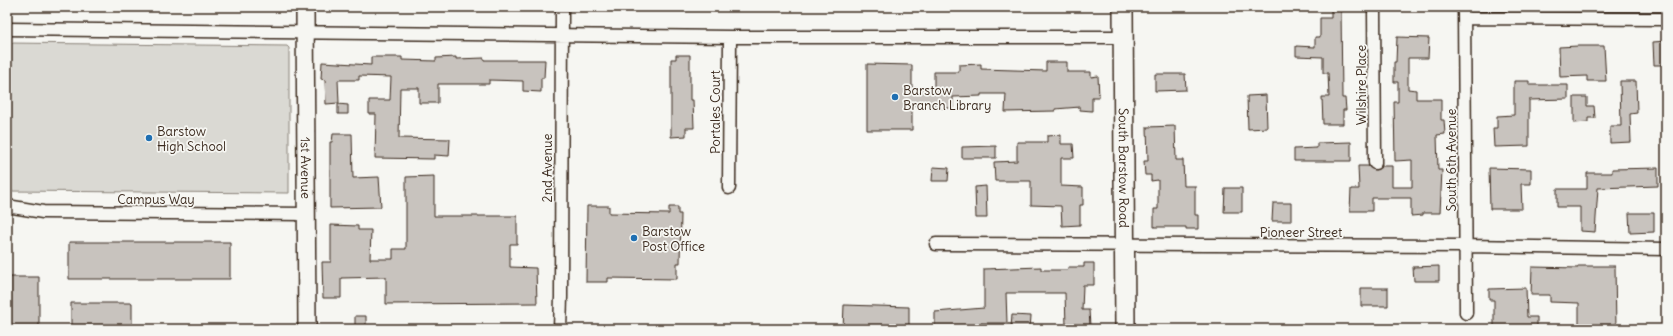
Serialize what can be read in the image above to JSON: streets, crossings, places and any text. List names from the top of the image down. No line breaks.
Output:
{"streets":{"main road":["South Barstow Road"],"street":["Wilshire Place","Portales Court","South 6th Avenue","1st Avenue","2nd Avenue","Campus Way","Pioneer Street"]},"crossings":[["South 6th Avenue","Pioneer Street"],["1st Avenue","Campus Way"],["South Barstow Road","Pioneer Street"]],"places":["Barstow Branch Library","Barstow High School","Barstow Post Office"]}
